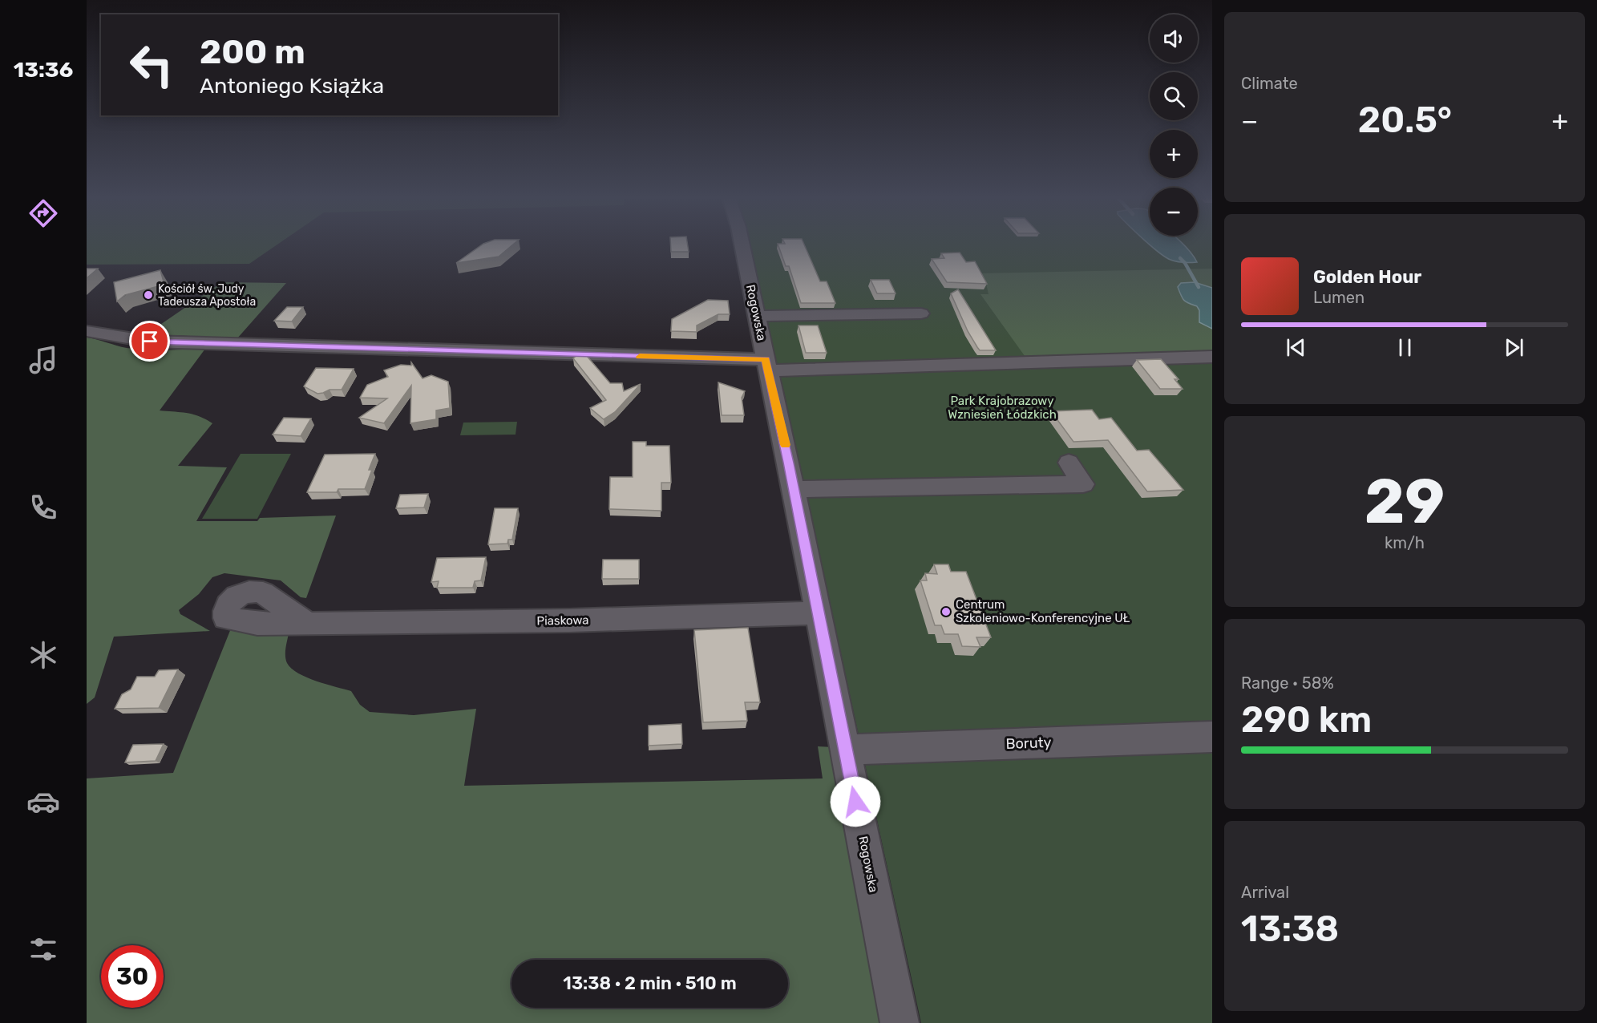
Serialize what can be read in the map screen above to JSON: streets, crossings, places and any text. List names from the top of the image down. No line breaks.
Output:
{"streets":{"street":["Rogowska","Piaskowa","Boruty"]},"crossings":[["Rogowska","Piaskowa"],["Rogowska","Boruty"]],"parks":["Park Krajobrazowy Wzniesień Łódzkich"],"places":["Kościół św. Judy Tadeusza Apostoła","Centrum Szkoleniowo-Konferencyjne UŁ"],"page":{"tabs":"13:36","tile":["Climate",["29","km/h"],["Range · 58%","290 km"],["Arrival","13:38"]],"map_buttons":["+","−"],"turn":["200 m","Antoniego Książka"],"heat":["−","20.5°","+"],"song":["Golden Hour","Lumen"],"limit":"30","trip":"13:38 · 2 min · 510 m"}}
